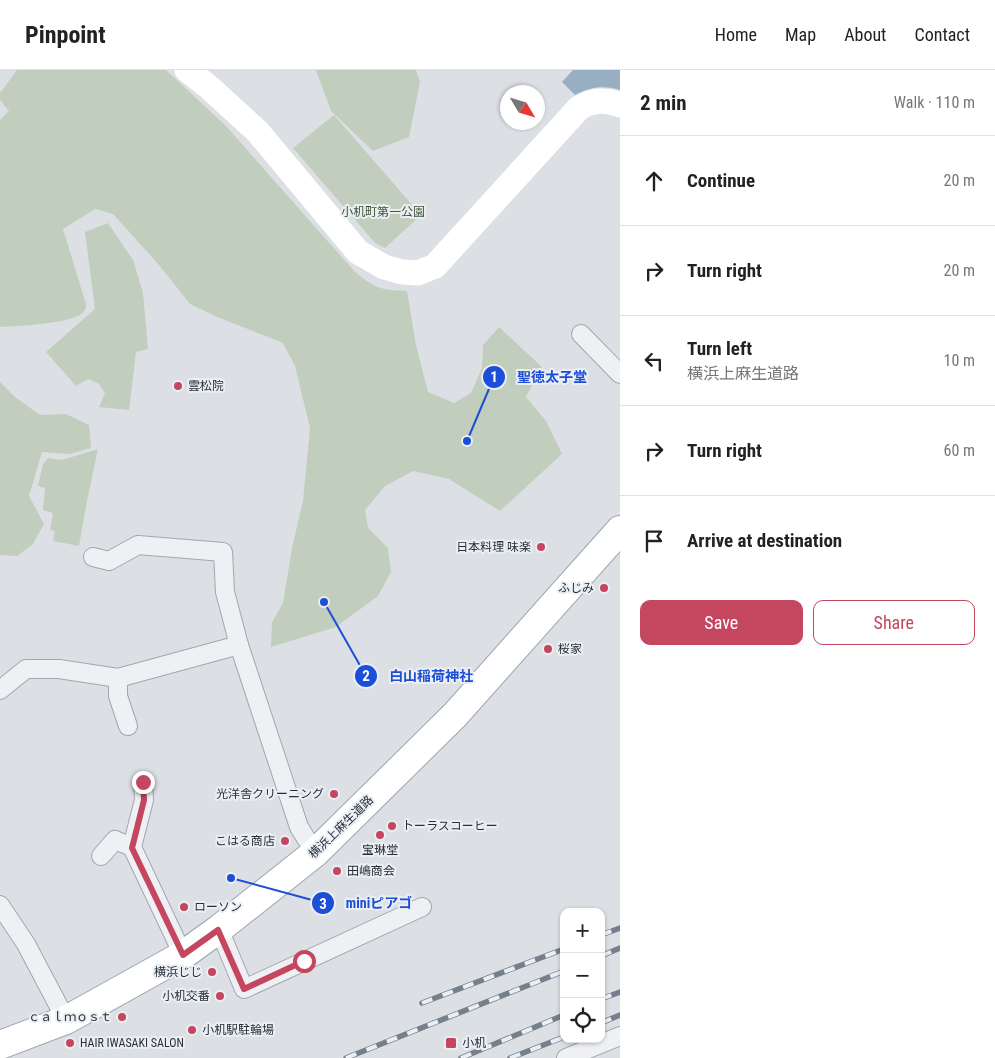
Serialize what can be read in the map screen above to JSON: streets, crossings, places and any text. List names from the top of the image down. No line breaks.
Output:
{"streets":{"main road":["横浜上麻生道路"]},"parks":["小机町第一公園"],"places":{"other":["雲松院","聖徳太子堂","日本料理 味楽","ふじみ","白山稲荷神社","桜家","光洋舎クリーニング","トーラスコーヒー","宝琳堂","こはる商店","田嶋商会","miniピアゴ","ローソン","横浜じじ","小机交番","ｃａｌｍｏｓｔ","小机駅駐輪場","HAIR IWASAKI SALON"],"transit":["小机"]},"north":"bottom right","page":{"header":"Pinpoint","nav":["Home","Map","About","Contact"],"heading":["2 min","Walk · 110 m"],"list":[["Continue","20 m"],["Turn right","20 m"],["Turn left","横浜上麻生道路","10 m"],["Turn right","60 m"],"Arrive at destination"],"buttons":["Save","Share"],"map_buttons":["+","−"]}}
